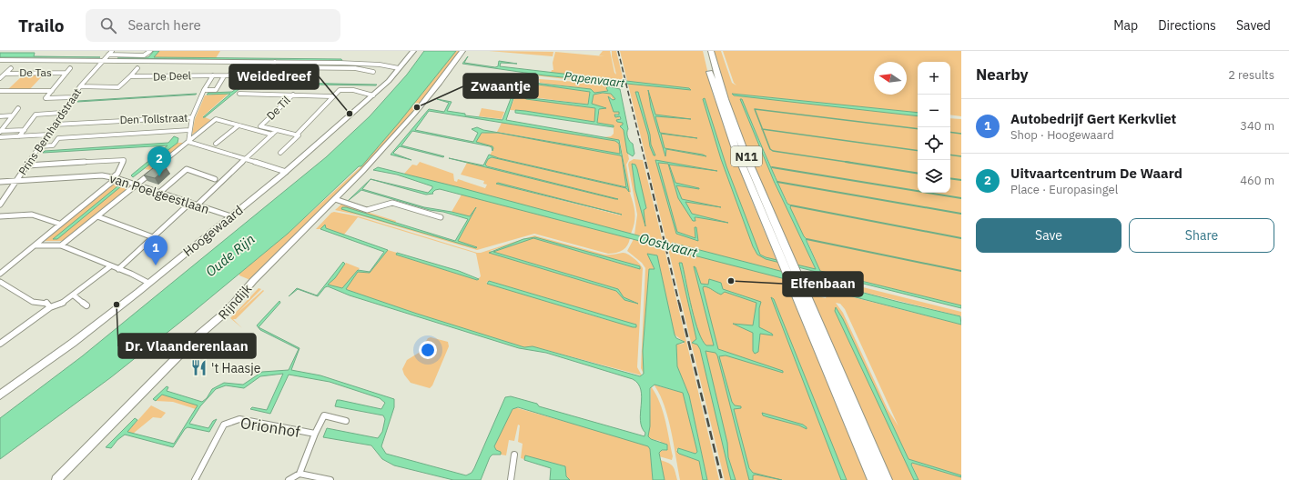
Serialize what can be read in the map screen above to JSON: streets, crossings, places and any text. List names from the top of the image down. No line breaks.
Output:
{"streets":{"highway":["N11"],"main road":["Hoogewaard","Rijndijk"],"street":["De Tas","De Deel","De Til","Den Tollstraat","Prins Bernhardstraat","van Poelgeestlaan","Orionhof"]},"crossings":[["De Tas","Prins Bernhardstraat"],["De Deel","Den Tollstraat"],["De Deel","Prins Bernhardstraat"],["De Til","Hoogewaard"],["Den Tollstraat","Prins Bernhardstraat"],["Den Tollstraat","Hoogewaard"],["Prins Bernhardstraat","van Poelgeestlaan"],["van Poelgeestlaan","Hoogewaard"]],"water":["Papenvaart","Oostvaart","Oude Rijn"],"places":{"other":["Zwaantje","Weidedreef","Elfenbaan","Dr. Vlaanderenlaan"],"restaurant":["'t Haasje"]},"north":"left","page":{"header":"Trailo","search":"Search here","nav":["Map","Directions","Saved"],"heading":["Nearby","2 results"],"map_buttons":["+","−"],"list":[{"mark":"1","name":"Autobedrijf Gert Kerkvliet","note":"Shop · Hoogewaard","value":"340 m"},{"mark":"2","name":"Uitvaartcentrum De Waard","note":"Place · Europasingel","value":"460 m"}],"pins":["2","1"],"buttons":["Save","Share"]}}
